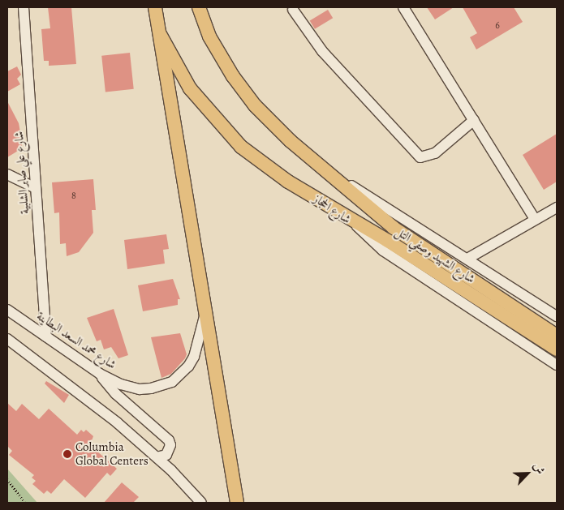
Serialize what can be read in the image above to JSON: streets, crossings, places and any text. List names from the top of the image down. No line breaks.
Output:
{"streets":{"main road":["شارع الحجاز","شارع الشهيد وصفي التل"],"street":["شارع علي صابر الشلبية","شارع محمد السعد البطاينة"]},"crossings":[["شارع علي صابر الشلبية","شارع محمد السعد البطاينة"],["شارع الحجاز","شارع الشهيد وصفي التل"],["شارع الحجاز","شارع محمد السعد البطاينة"]],"places":["Columbia Global Centers"],"house_numbers":["6","8"],"north":"top right"}
